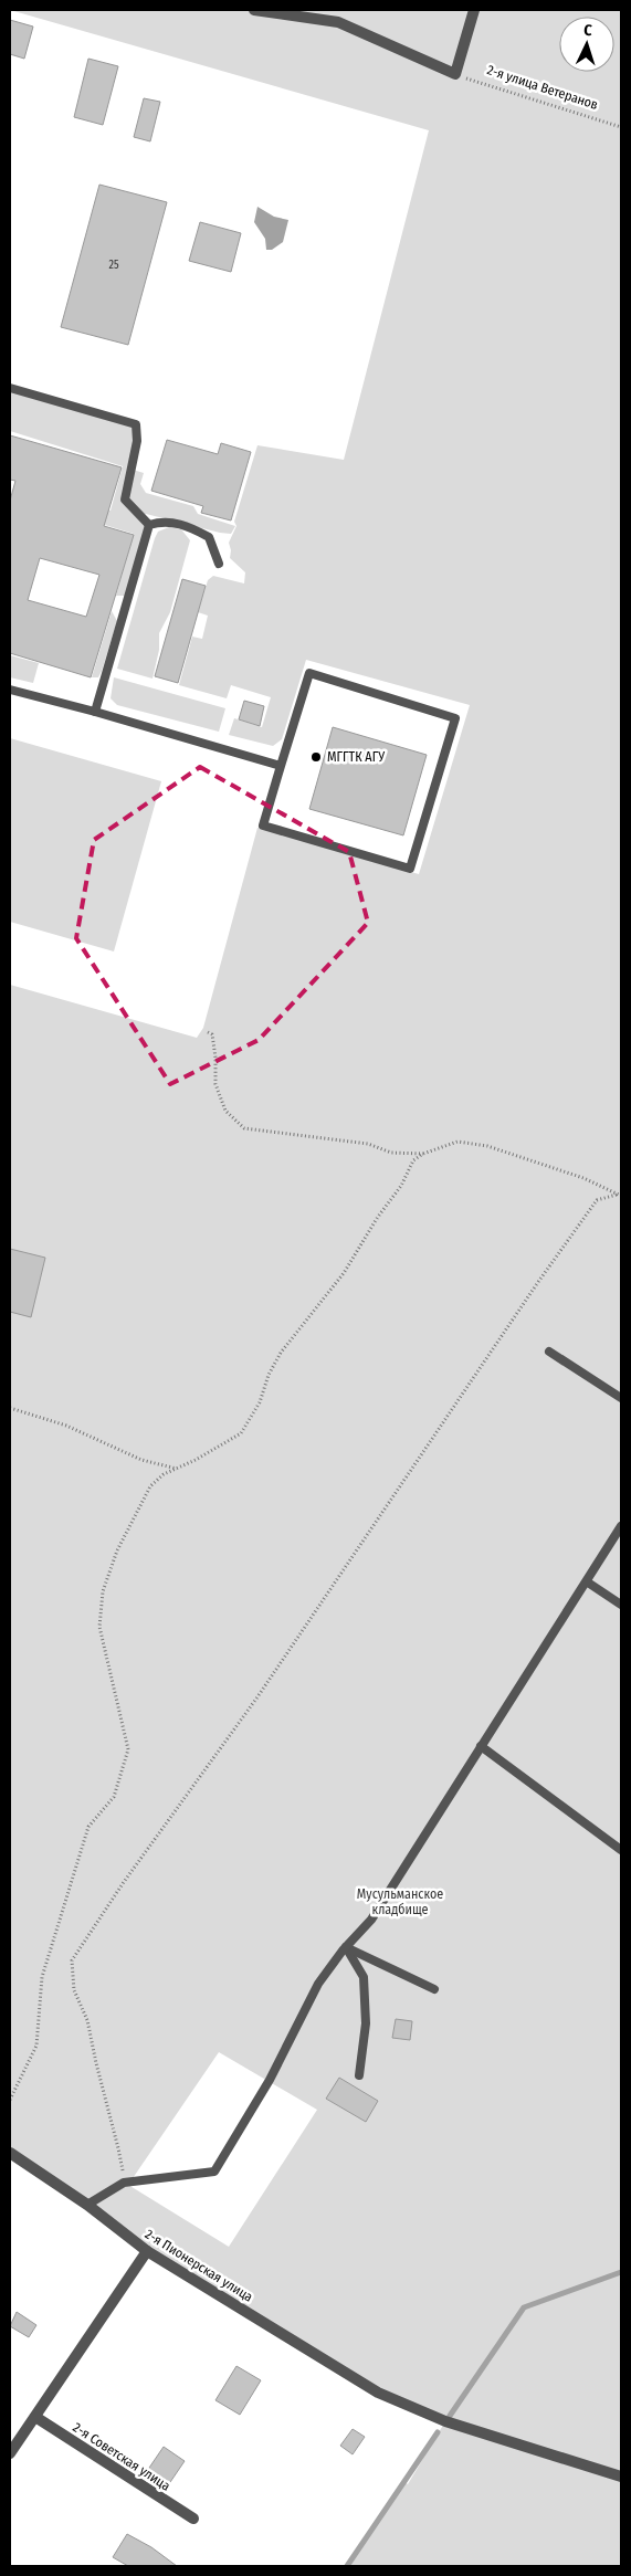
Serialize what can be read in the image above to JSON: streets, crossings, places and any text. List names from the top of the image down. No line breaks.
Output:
{"streets":{"street":["2-я Пионерская улица","2-я Советская улица"],"path":["2-я улица Ветеранов"]},"parks":["Мусульманское кладбище"],"places":["МГГТК АГУ"],"house_numbers":["25"],"north":"top"}
